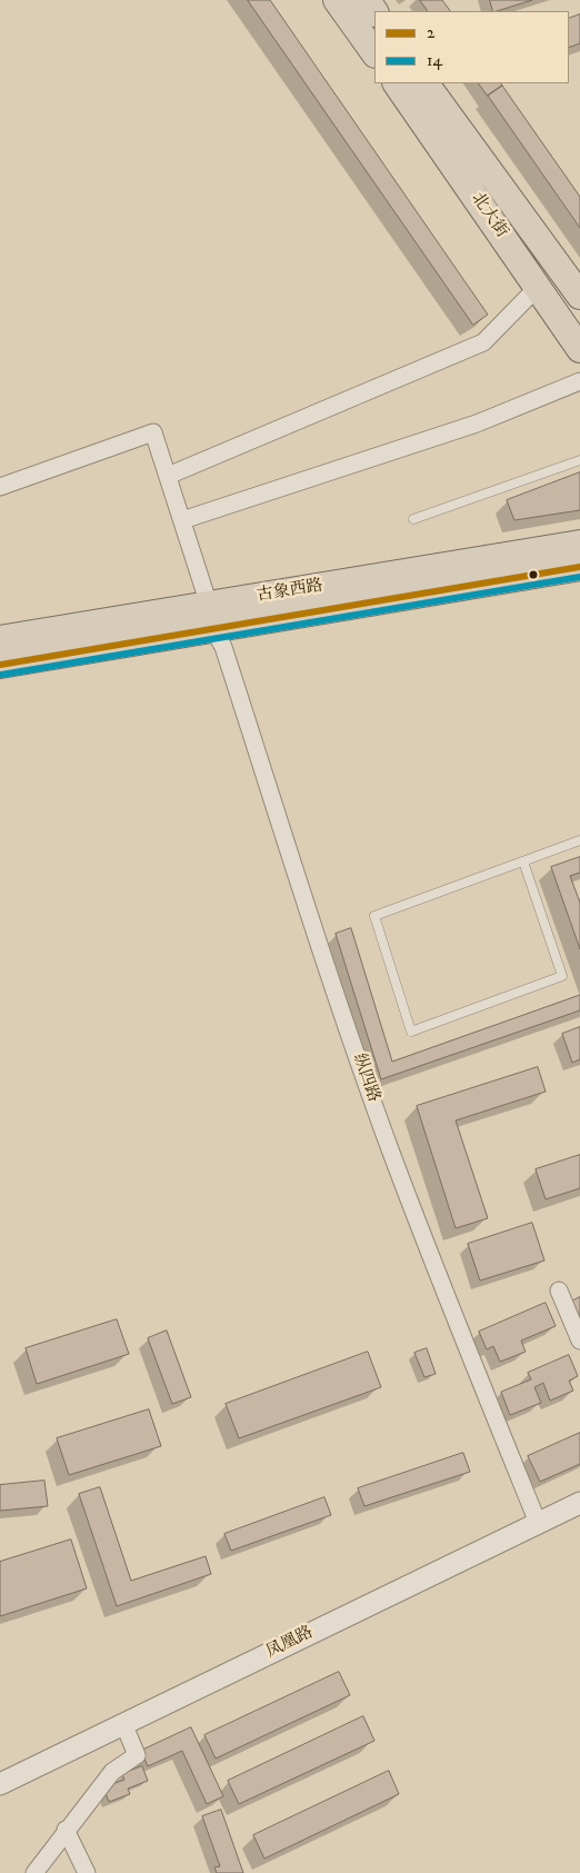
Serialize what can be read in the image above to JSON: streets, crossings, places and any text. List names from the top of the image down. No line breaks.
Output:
{"streets":{"main road":["北大街","古象西路"],"street":["纵四路","凤凰路"]},"crossings":[["古象西路","纵四路"],["纵四路","凤凰路"]],"lines":["transit line 2","transit line 14"],"legend":["2","14"]}
